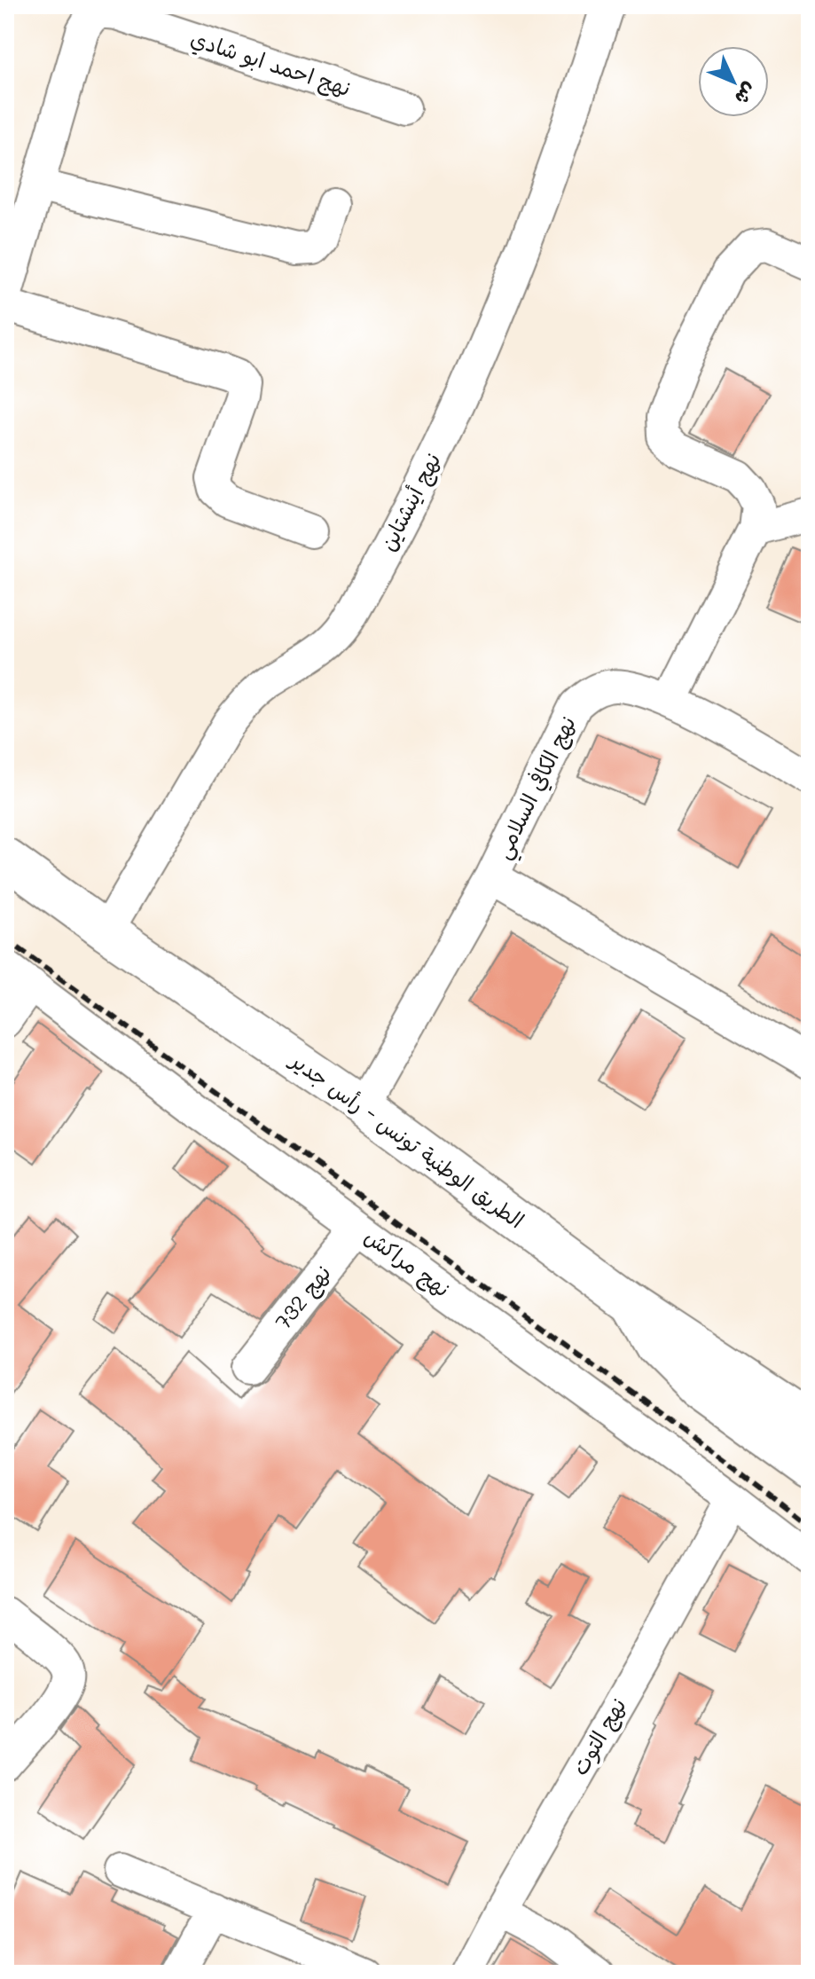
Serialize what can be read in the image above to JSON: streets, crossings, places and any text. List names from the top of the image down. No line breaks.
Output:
{"streets":{"main road":["الطريق الوطنية تونس - رأس جدير"],"street":["نهج احمد ابو شادي","نهج أينشتاين","نهج الكافي السلامي","نهج مراكش","نهج 732","نهج التوت"]},"crossings":[["نهج أينشتاين","الطريق الوطنية تونس - رأس جدير"],["نهج الكافي السلامي","الطريق الوطنية تونس - رأس جدير"],["نهج مراكش","نهج 732"],["نهج مراكش","نهج التوت"]],"north":"bottom right"}
